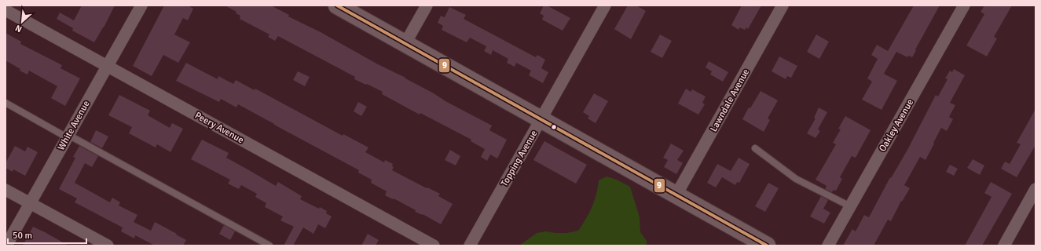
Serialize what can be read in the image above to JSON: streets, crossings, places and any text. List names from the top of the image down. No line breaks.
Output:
{"streets":{"street":["Lawndale Avenue","White Avenue","Oakley Avenue","Peery Avenue","Topping Avenue"]},"crossings":[["White Avenue","Peery Avenue"]],"lines":["transit line 9"],"scale_bar":"50 m","north":"bottom left"}
